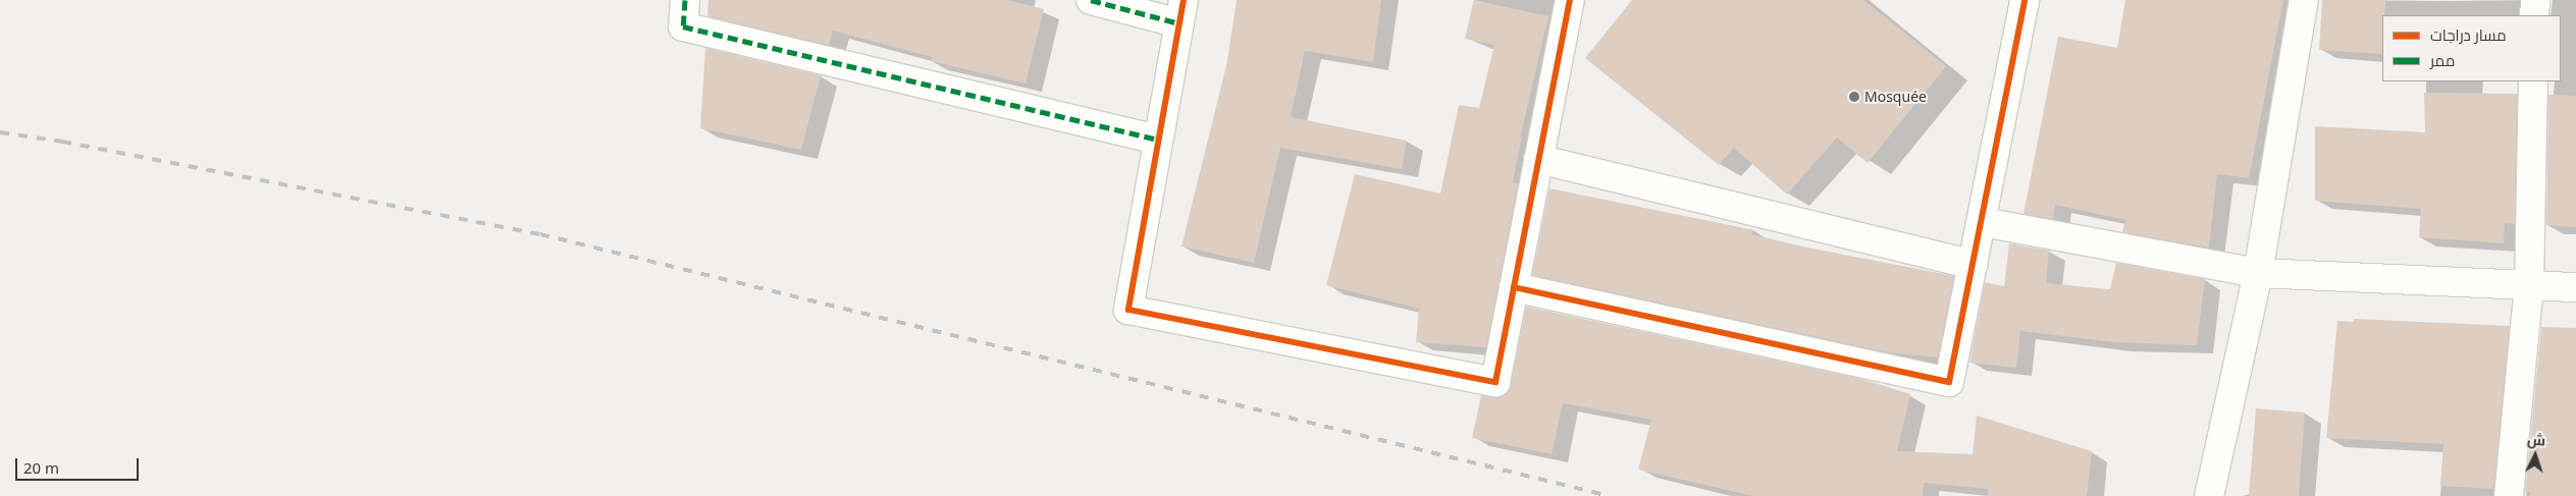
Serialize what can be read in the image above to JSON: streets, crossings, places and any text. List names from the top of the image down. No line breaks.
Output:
{"places":["Mosquée"],"legend":["مسار دراجات","ممر"],"scale_bar":"20 m","north":"top"}
